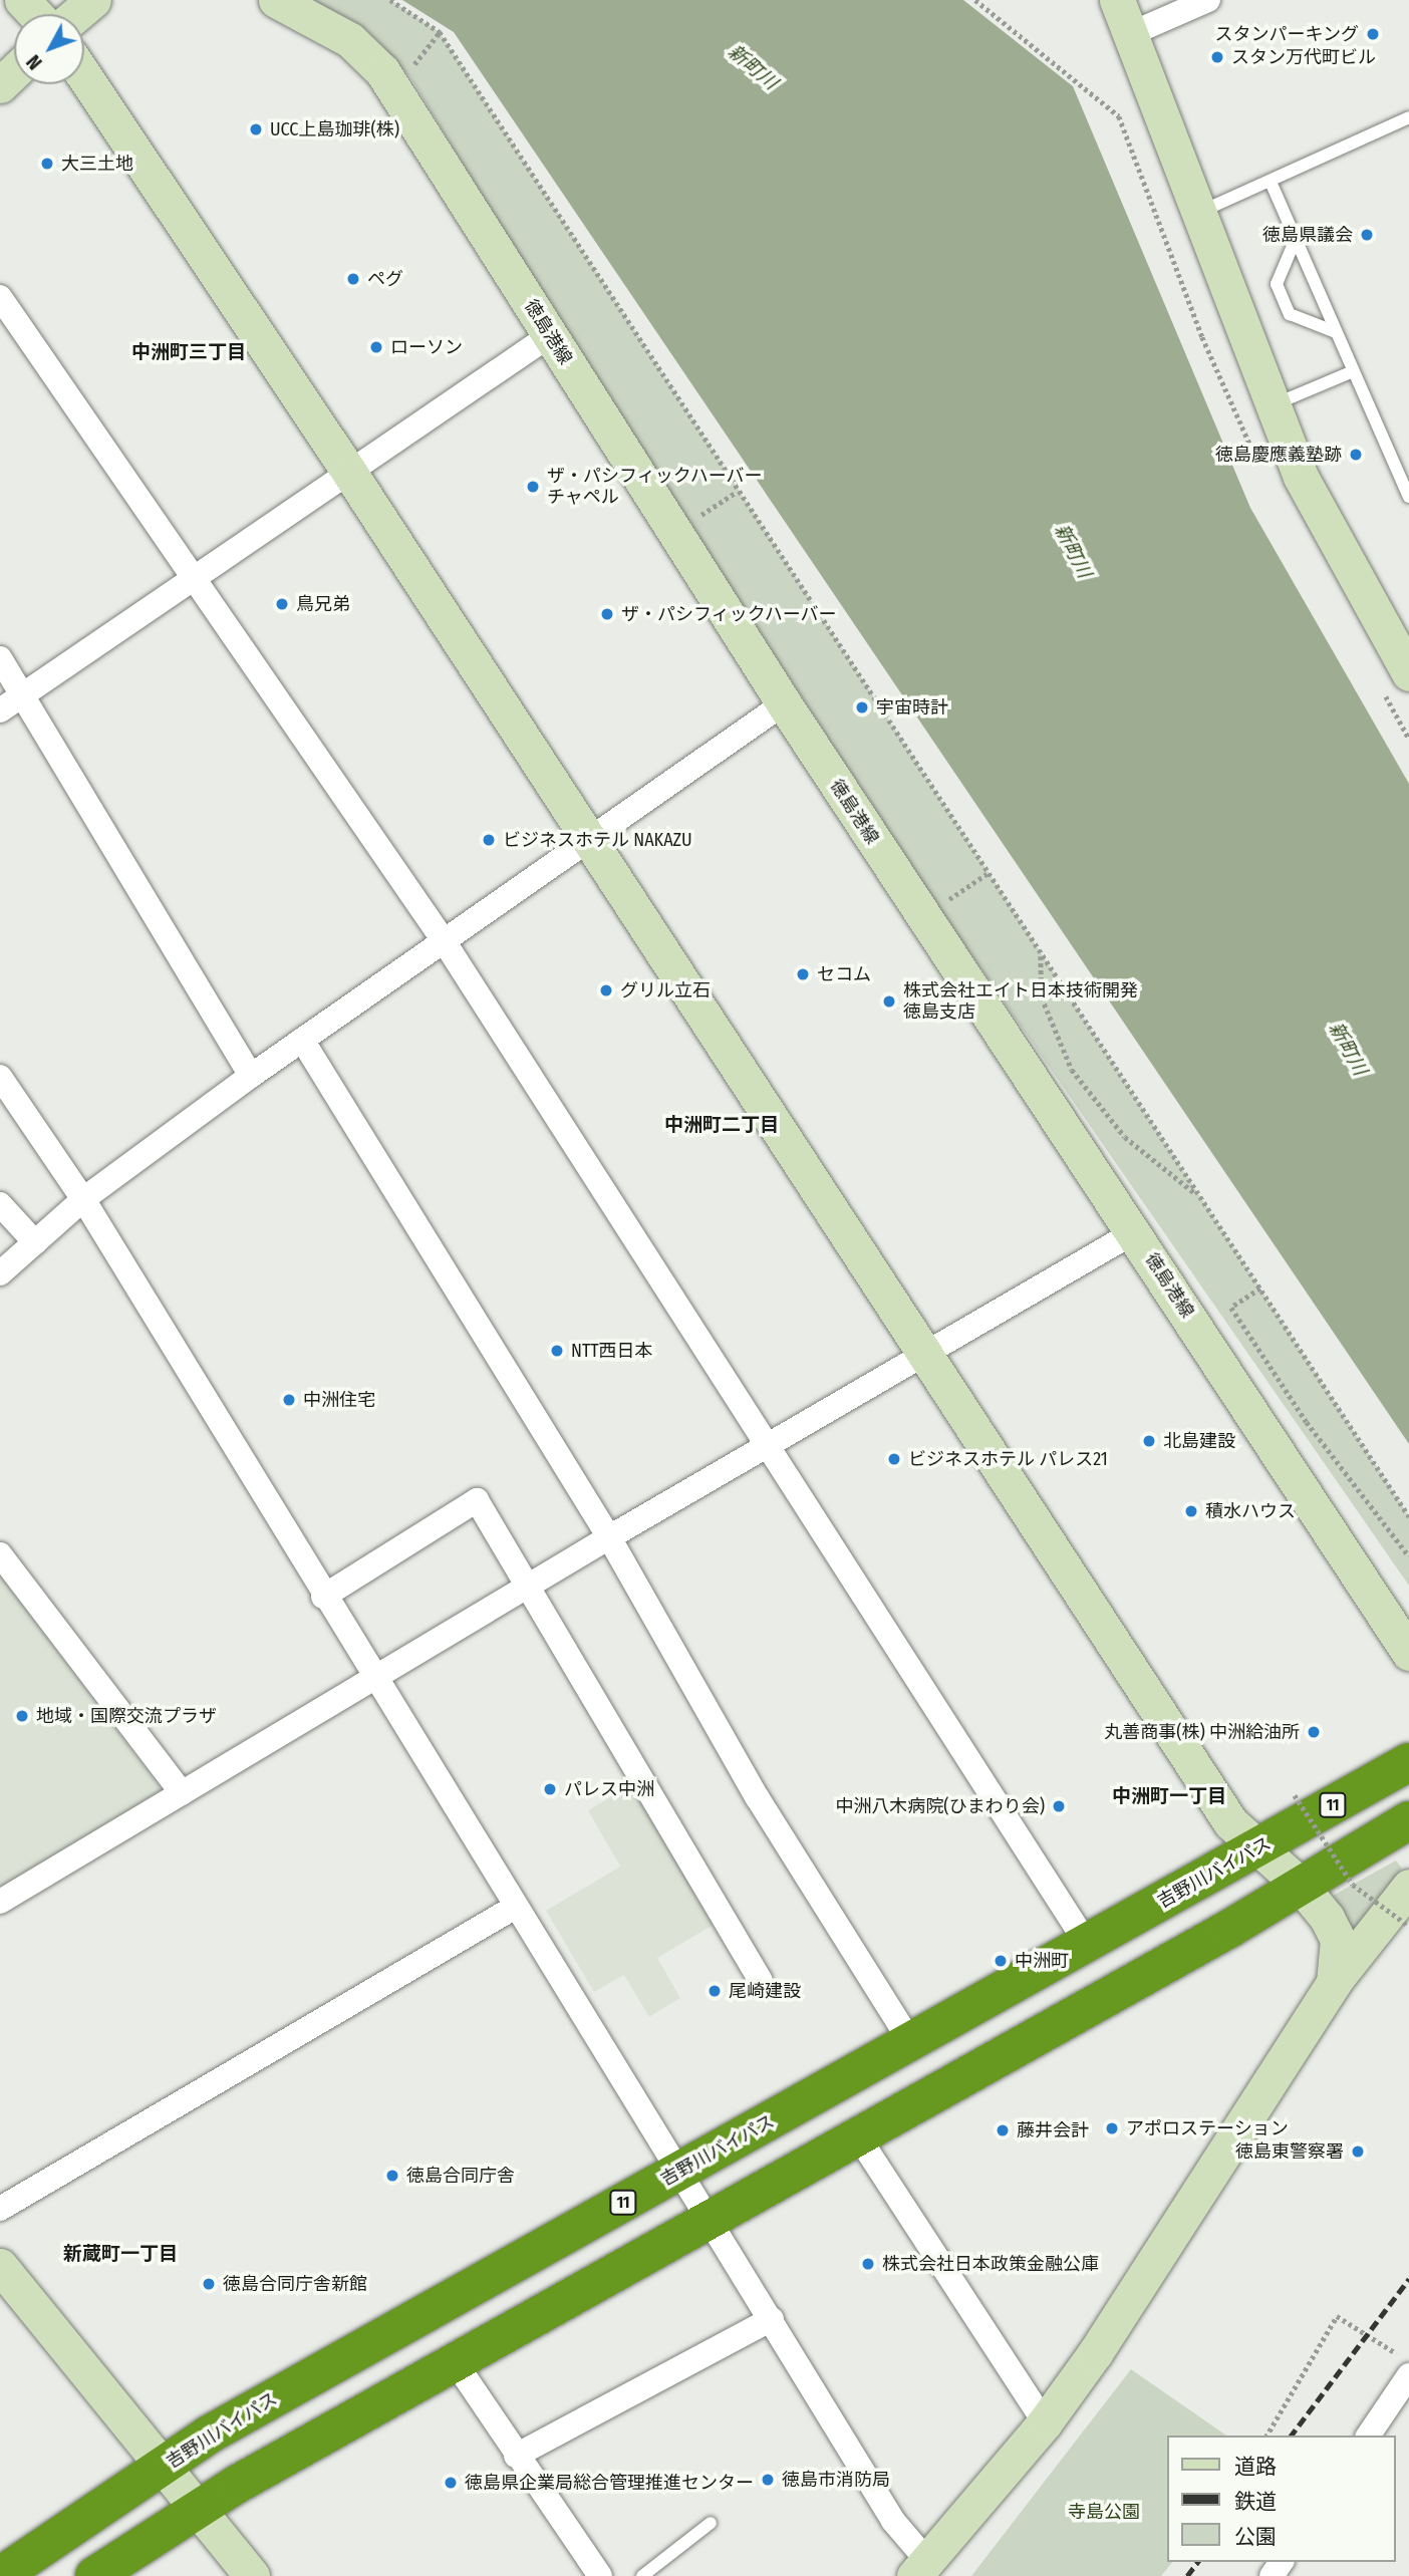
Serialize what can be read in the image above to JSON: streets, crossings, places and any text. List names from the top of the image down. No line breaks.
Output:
{"streets":{"highway":["11","吉野川バイパス"],"street":["徳島港線"]},"districts":["中洲町三丁目","中洲町二丁目","中洲町一丁目","新蔵町一丁目"],"water":["新町川"],"parks":["寺島公園"],"places":["スタンパーキング","スタン万代町ビル","UCC上島珈琲(株)","大三土地","徳島県議会","ペグ","ローソン","徳島慶應義塾跡","ザ・パシフィックハーバー チャペル","鳥兄弟","ザ・パシフィックハーバー","宇宙時計","ビジネスホテル NAKAZU","セコム","グリル立石","株式会社エイト日本技術開発 徳島支店","NTT西日本","中洲住宅","北島建設","ビジネスホテル パレス21","積水ハウス","地域・国際交流プラザ","丸善商事(株) 中洲給油所","パレス中洲","中洲八木病院(ひまわり会)","中洲町","尾崎建設","アポロステーション","藤井会計","徳島東警察署","徳島合同庁舎","株式会社日本政策金融公庫","徳島合同庁舎新館","徳島市消防局","徳島県企業局総合管理推進センター"],"legend":["道路","鉄道","公園"],"north":"bottom left"}
